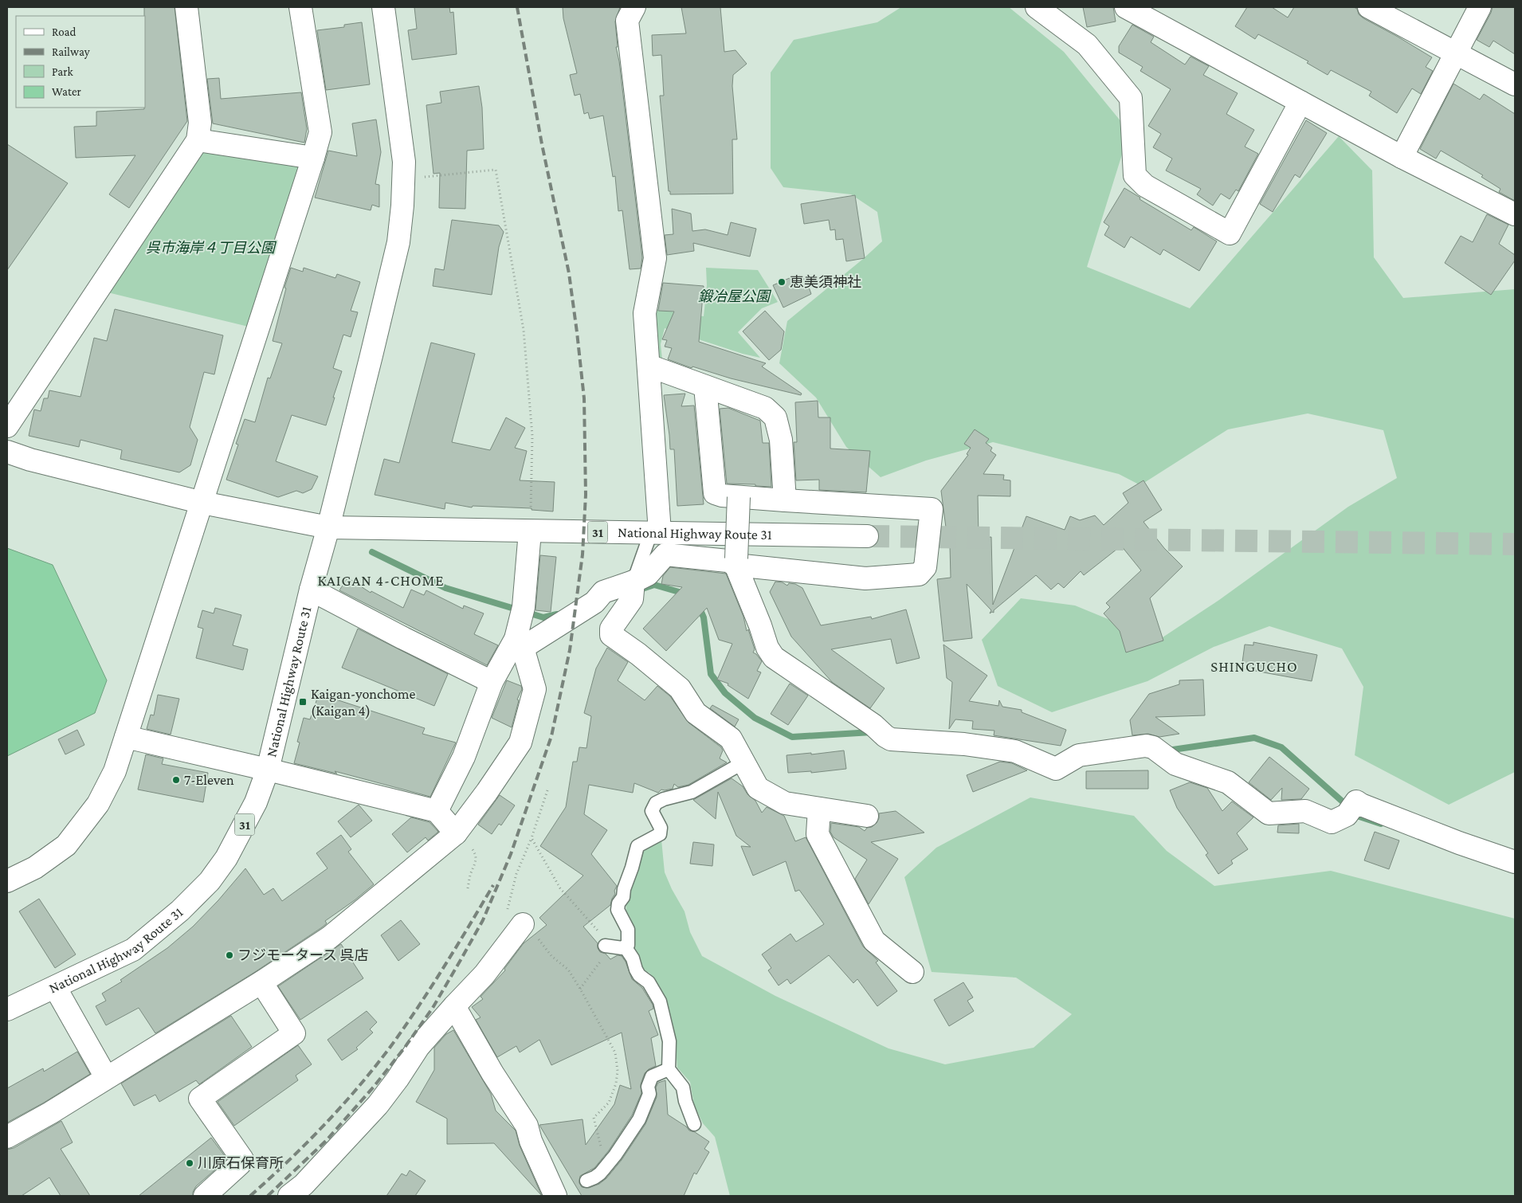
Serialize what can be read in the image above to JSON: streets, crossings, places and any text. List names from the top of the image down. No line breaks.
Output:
{"streets":{"main road":["31","National Highway Route 31"]},"districts":["KAIGAN 4-CHOME","SHINGUCHO"],"parks":["呉市海岸４丁目公園","鍛冶屋公園"],"places":{"other":["恵美須神社","7-Eleven","フジモータース 呉店","川原石保育所"],"transit":["Kaigan-yonchome (Kaigan 4)"]},"legend":["Road","Railway","Park","Water"]}
